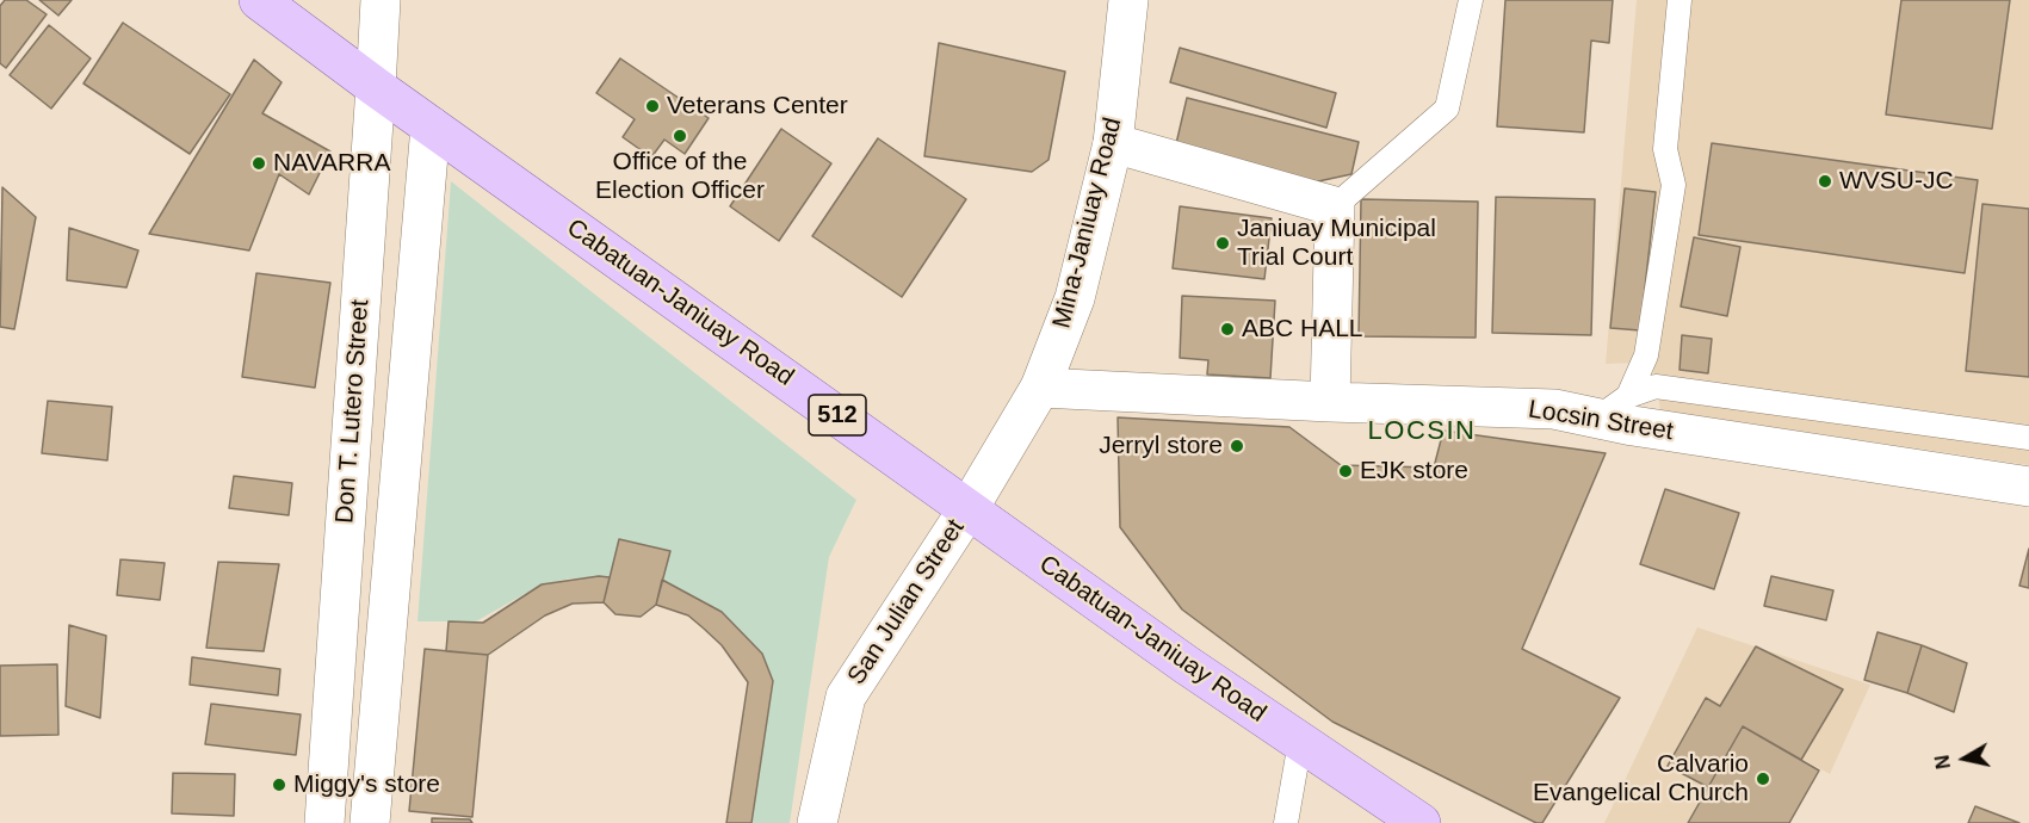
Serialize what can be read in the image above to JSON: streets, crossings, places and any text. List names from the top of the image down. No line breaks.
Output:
{"streets":{"main road":["Cabatuan-Janiuay Road","512"],"street":["Mina-Janiuay Road","Don T. Lutero Street","Locsin Street","San Julian Street"]},"crossings":[["Mina-Janiuay Road","Cabatuan-Janiuay Road"],["Mina-Janiuay Road","Locsin Street"],["Mina-Janiuay Road","San Julian Street"],["Cabatuan-Janiuay Road","Don T. Lutero Street"],["Cabatuan-Janiuay Road","San Julian Street"]],"districts":["LOCSIN"],"places":["Veterans Center","Office of the Election Officer","NAVARRA","WVSU-JC","Janiuay Municipal Trial Court","ABC HALL","Jerryl store","EJK store","Calvario Evangelical Church","Miggy's store"],"north":"left"}
